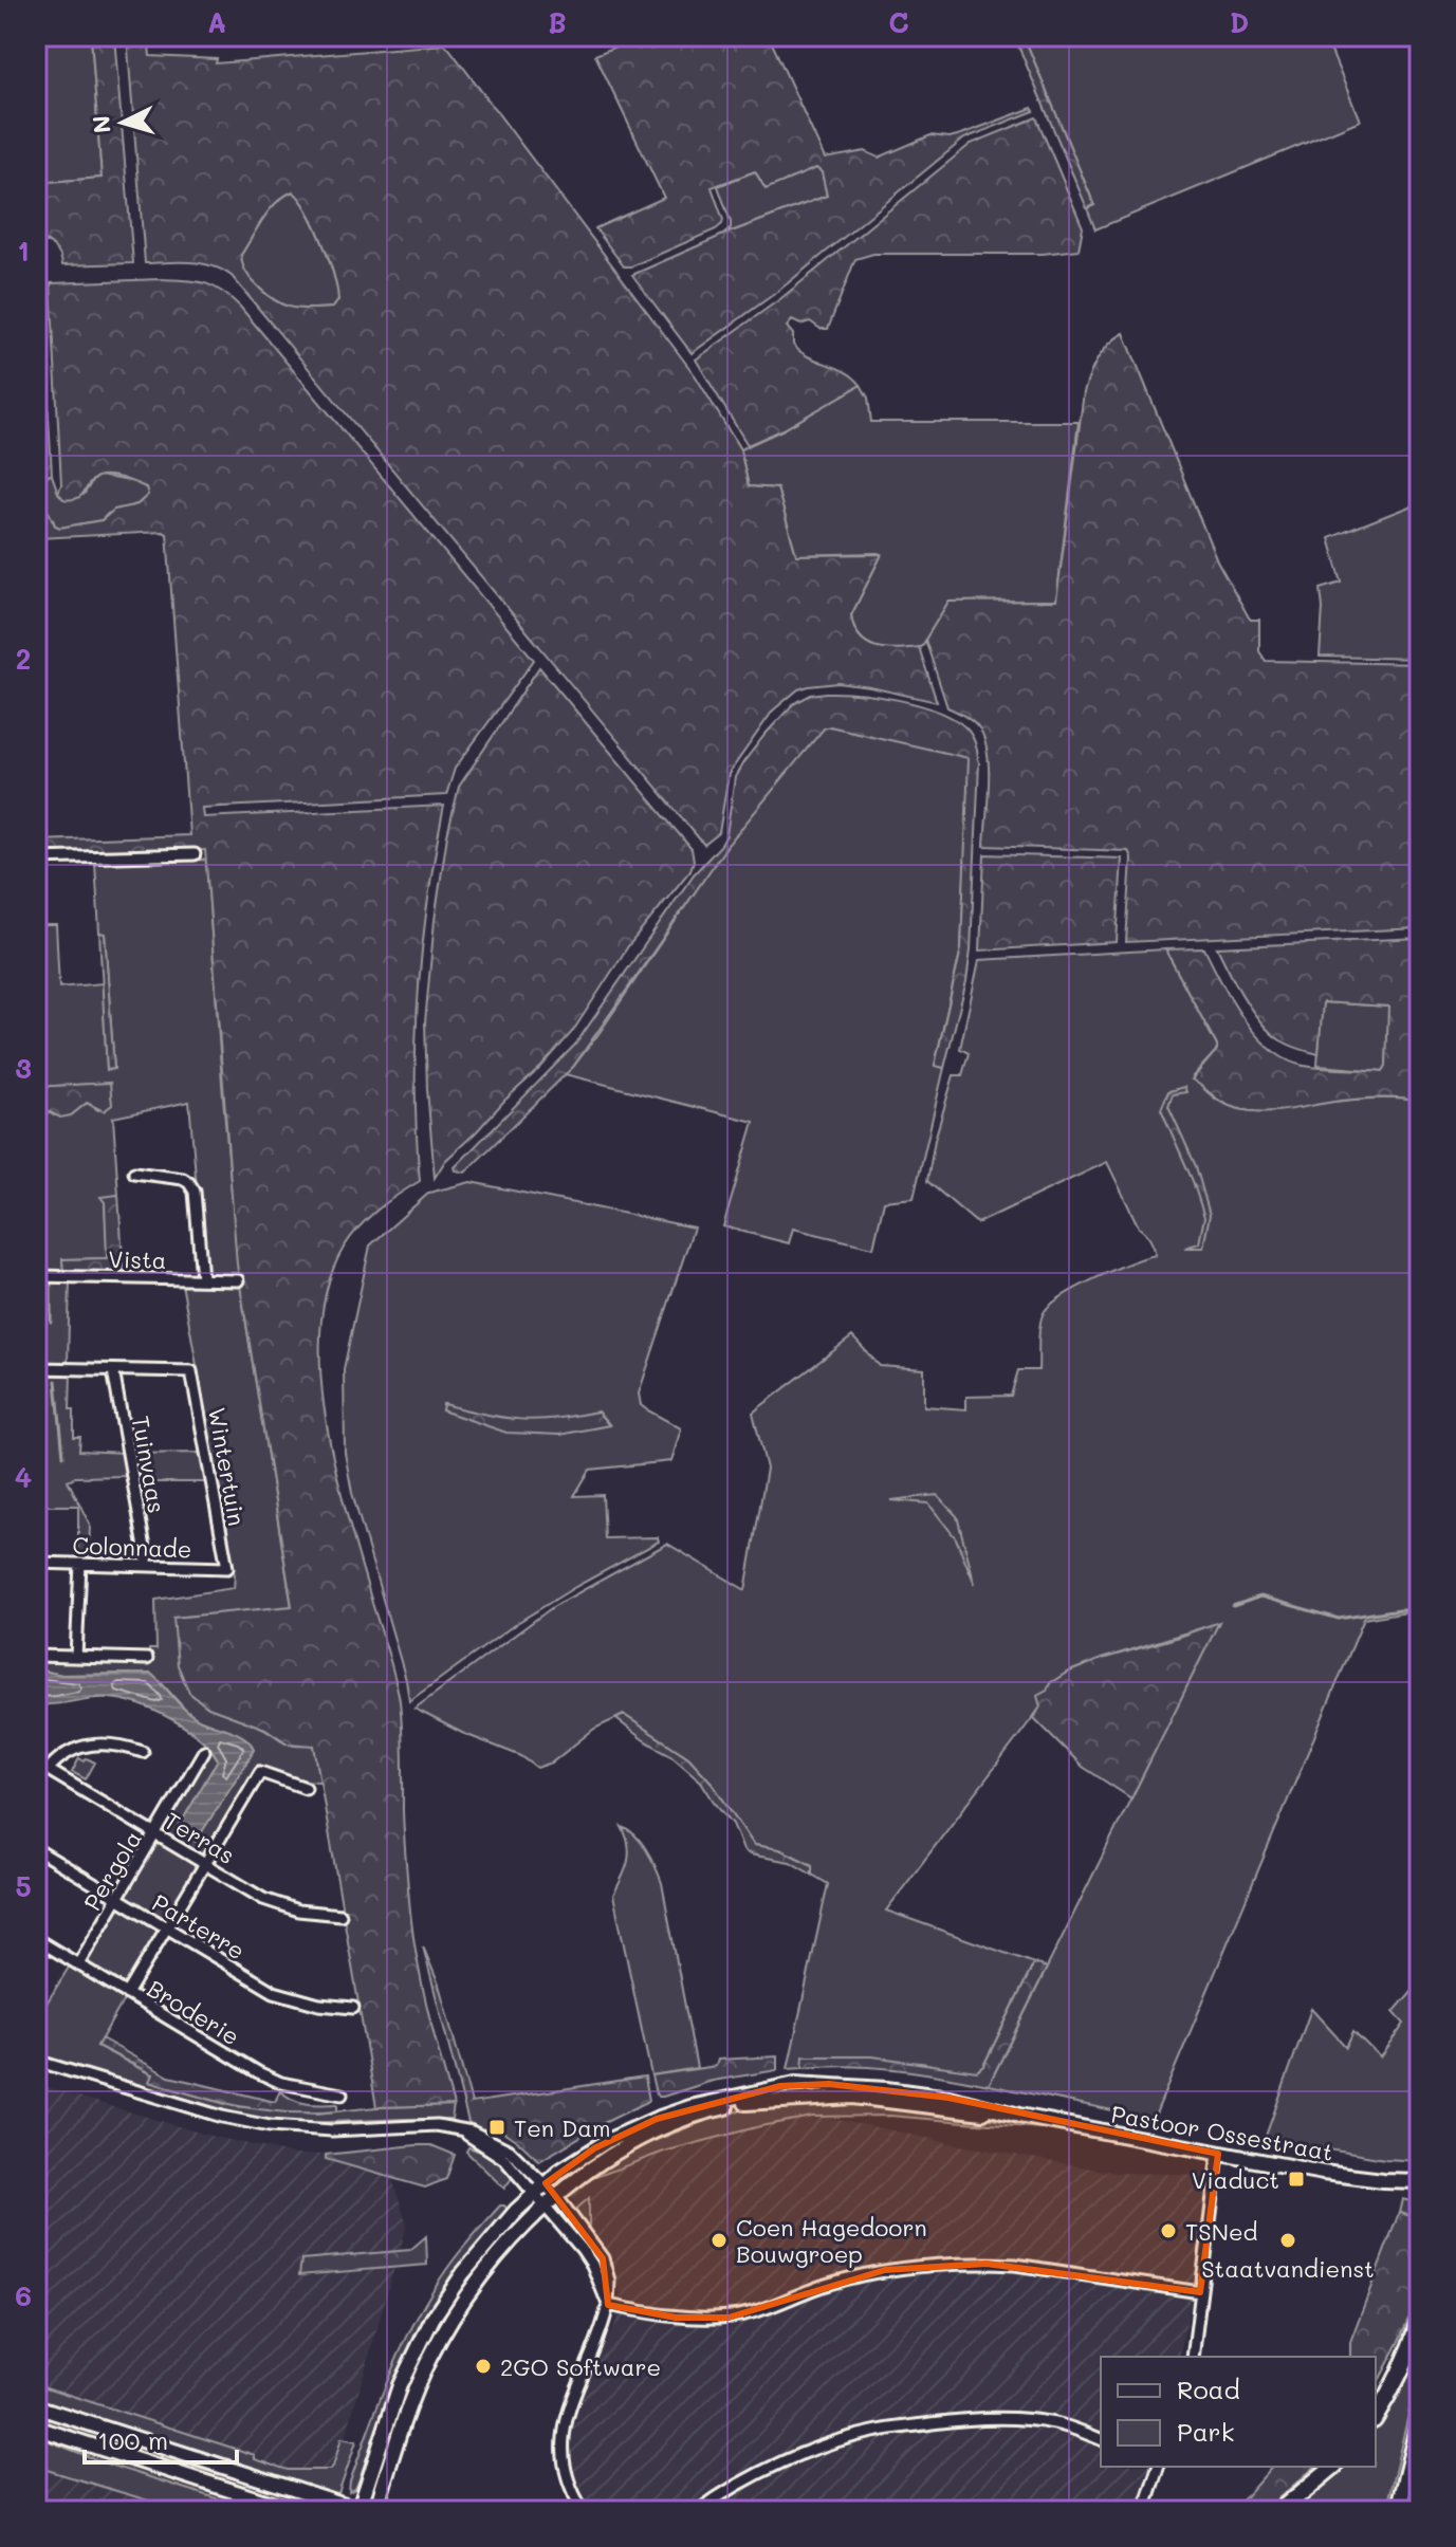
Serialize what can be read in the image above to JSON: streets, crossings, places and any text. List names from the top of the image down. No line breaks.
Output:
{"streets":{"main road":["Pastoor Ossestraat"],"street":["Vista","Tuinvaas","Wintertuin","Colonnade","Terras","Pergola","Parterre","Broderie"]},"crossings":[["Tuinvaas","Wintertuin"],["Tuinvaas","Colonnade"],["Wintertuin","Colonnade"],["Terras","Pergola"],["Pergola","Parterre"],["Pergola","Broderie"]],"places":{"transit":["Ten Dam","Viaduct"],"other":["TSNed","Coen Hagedoorn Bouwgroep","Staatvandienst","2GO Software"]},"legend":["Road","Park"],"scale_bar":"100 m","north":"left","grid":{"columns":["A","B","C","D"],"rows":["1","2","3","4","5","6"]}}
